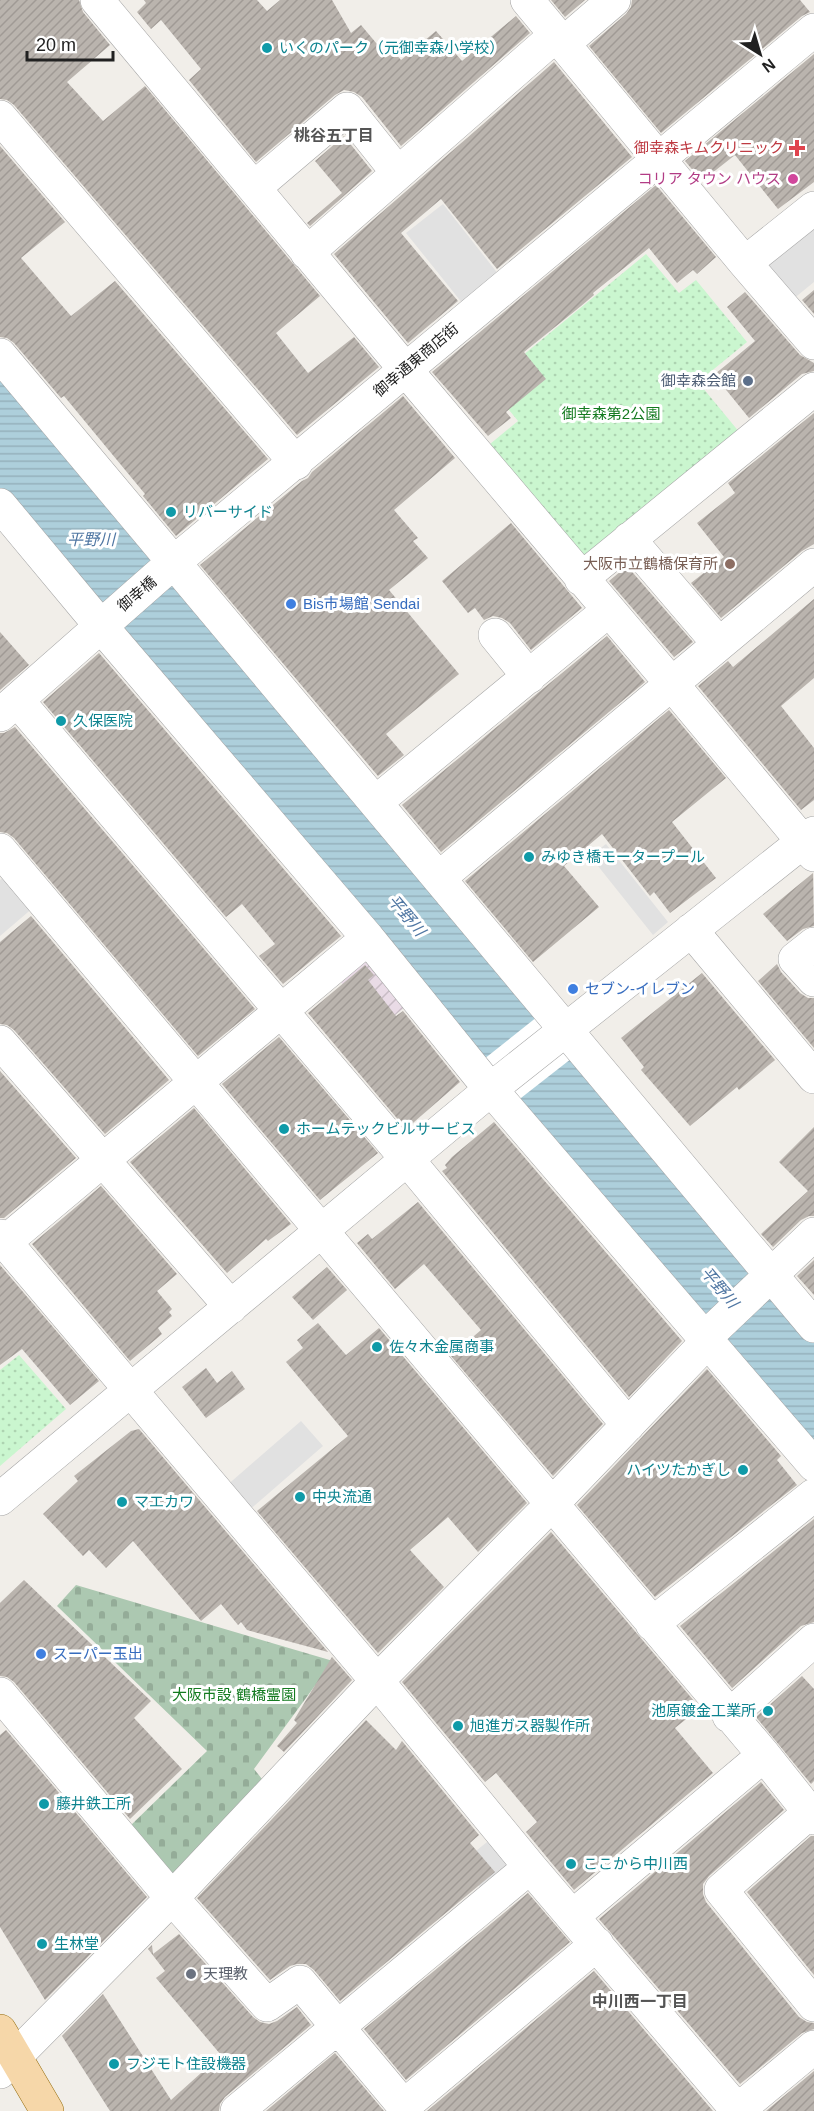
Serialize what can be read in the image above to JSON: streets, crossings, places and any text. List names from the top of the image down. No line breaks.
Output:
{"streets":{"street":["御幸通東商店街","御幸橋"]},"crossings":[["御幸通東商店街","御幸橋"]],"districts":["桃谷五丁目","中川西一丁目"],"water":["平野川"],"parks":["御幸森第2公園","大阪市設 鶴橋霊園"],"places":{"other":["いくのパーク（元御幸森小学校）","コリア タウン ハウス","御幸森会館","リバーサイド","大阪市立鶴橋保育所","Bis市場館 Sendai","久保医院","みゆき橋モータープール","セブン-イレブン","ホームテックビルサービス","佐々木金属商事","ハイツたかぎし","中央流通","マエカワ","スーパー玉出","池原鍍金工業所","旭進ガス器製作所","藤井鉄工所","ここから中川西","生林堂","天理教","フジモト住設機器"],"health":["御幸森キムクリニック"]},"scale_bar":"20 m","north":"bottom right"}
